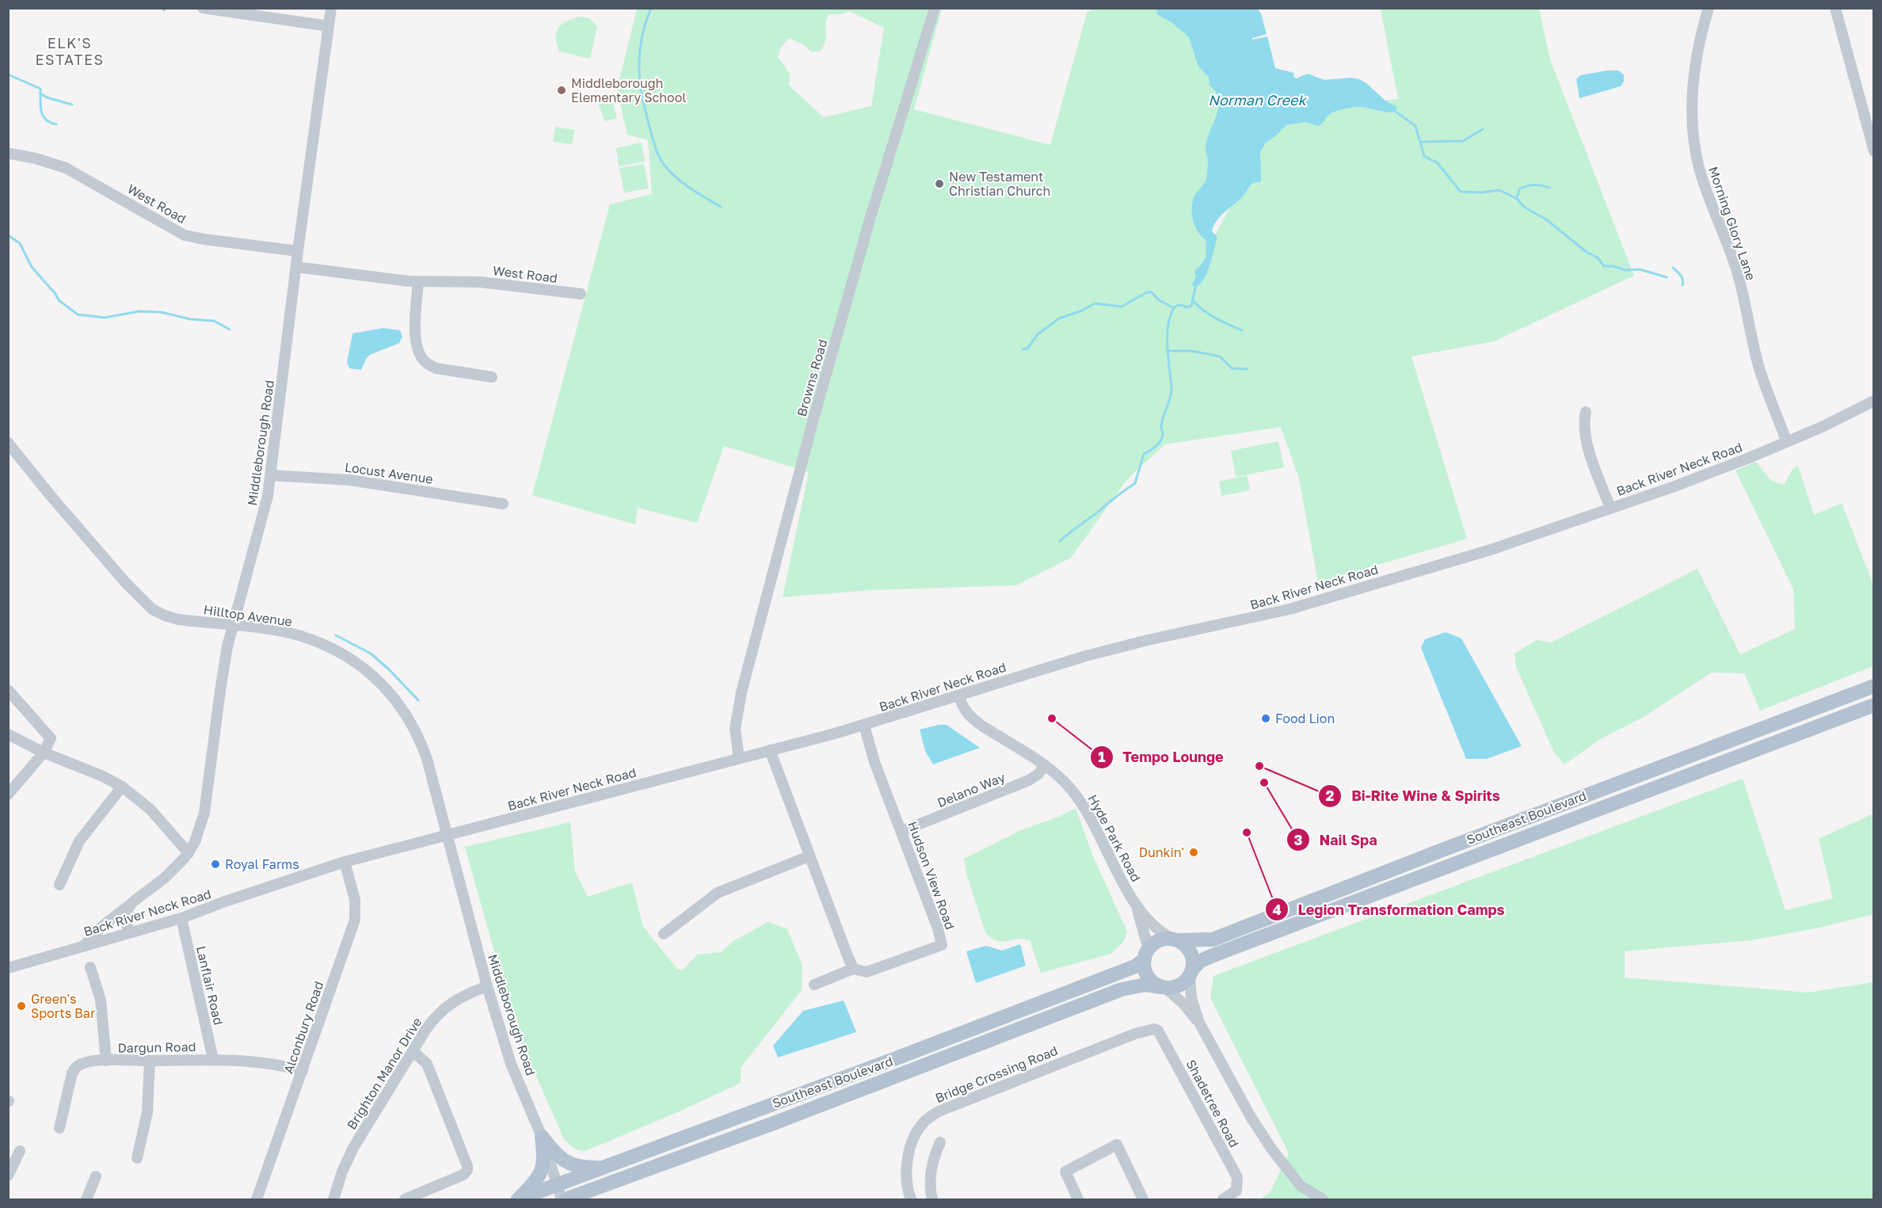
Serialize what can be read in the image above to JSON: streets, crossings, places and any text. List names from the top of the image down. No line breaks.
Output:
{"streets":{"main road":["Southeast Boulevard"],"street":["West Road","Morning Glory Lane","Browns Road","Middleborough Road","Back River Neck Road","Locust Avenue","Hilltop Avenue","Delano Way","Hyde Park Road","Hudson View Road","Lanflair Road","Alconbury Road","Dargun Road","Brighton Manor Drive","Bridge Crossing Road","Shadetree Road"]},"crossings":[["West Road","Middleborough Road"],["Morning Glory Lane","Back River Neck Road"],["Browns Road","Back River Neck Road"],["Middleborough Road","Back River Neck Road"],["Middleborough Road","Locust Avenue"],["Middleborough Road","Hilltop Avenue"],["Middleborough Road","Southeast Boulevard"],["Middleborough Road","Brighton Manor Drive"],["Back River Neck Road","Hilltop Avenue"],["Back River Neck Road","Hyde Park Road"],["Back River Neck Road","Hudson View Road"],["Back River Neck Road","Lanflair Road"],["Back River Neck Road","Alconbury Road"],["Delano Way","Hyde Park Road"],["Delano Way","Hudson View Road"],["Southeast Boulevard","Hyde Park Road"],["Lanflair Road","Dargun Road"],["Alconbury Road","Dargun Road"],["Bridge Crossing Road","Shadetree Road"]],"districts":["ELK'S ESTATES"],"water":["Norman Creek"],"places":["Middleborough Elementary School","New Testament Christian Church","Tempo Lounge","Food Lion","Bi-Rite Wine & Spirits","Nail Spa","Legion Transformation Camps","Dunkin'","Royal Farms","Green's Sports Bar"]}
